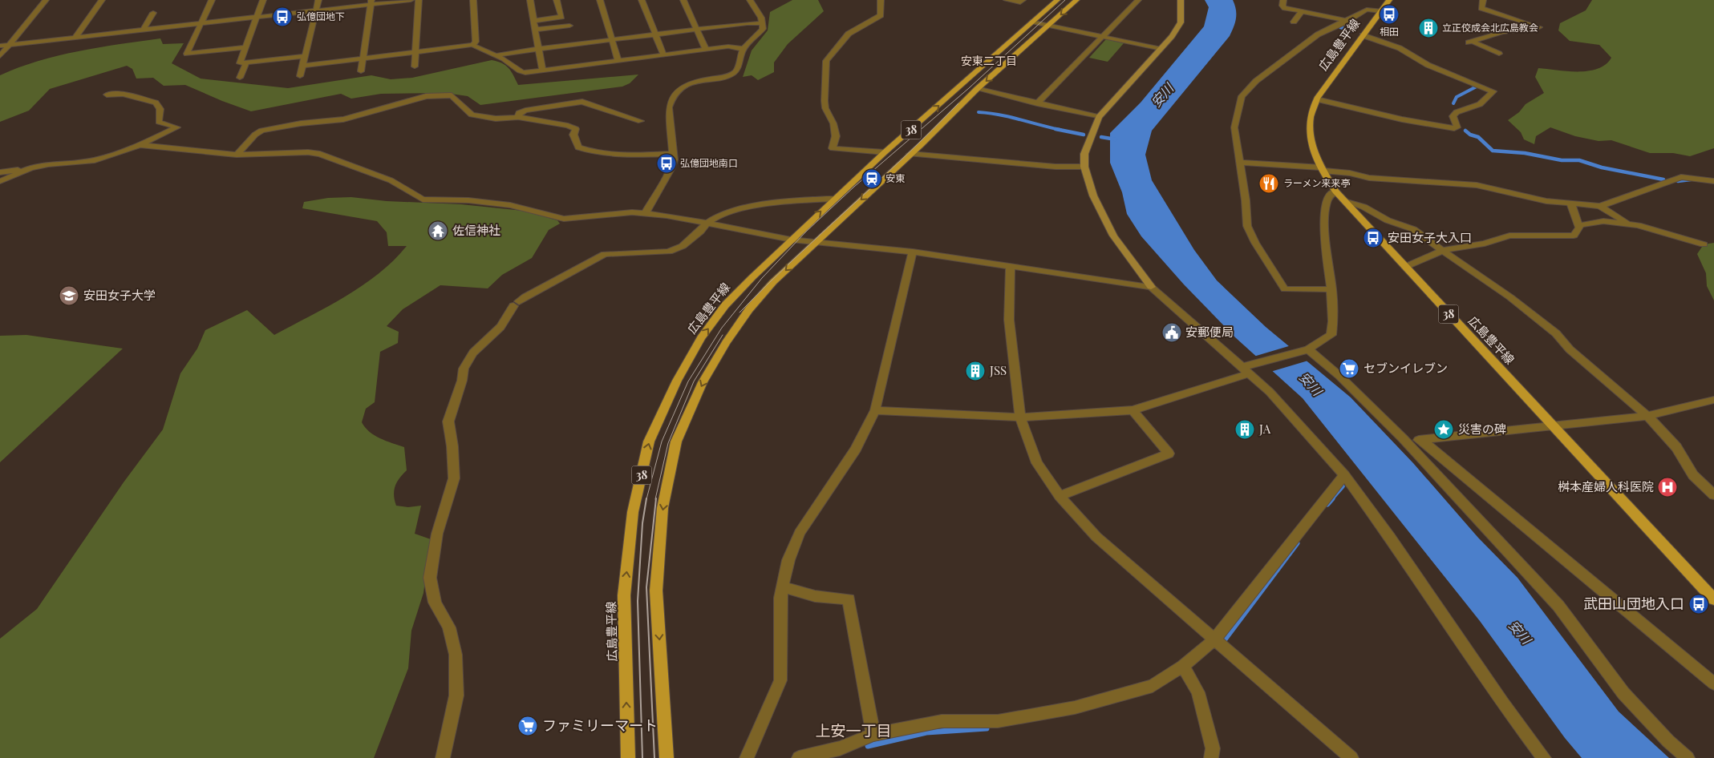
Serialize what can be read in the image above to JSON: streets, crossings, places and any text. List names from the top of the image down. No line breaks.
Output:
{"streets":{"main road":["広島豊平線","38"]},"districts":["安東二丁目","上安一丁目"],"water":["安川"],"places":{"bus stop":["相田","弘億団地下","弘億団地南口","安田女子大入口","武田山団地入口"],"building":["立正佼成会北広島教会","JSS","JA"],"station":["安東"],"restaurant":["ラーメン来来亭"],"temple":["佐信神社"],"school or university":["安田女子大学"],"public building":["安郵便局"],"supermarket":["セブンイレブン","ファミリーマート"],"place":["災害の碑"],"hospital":["桝本産婦人科医院"]}}
